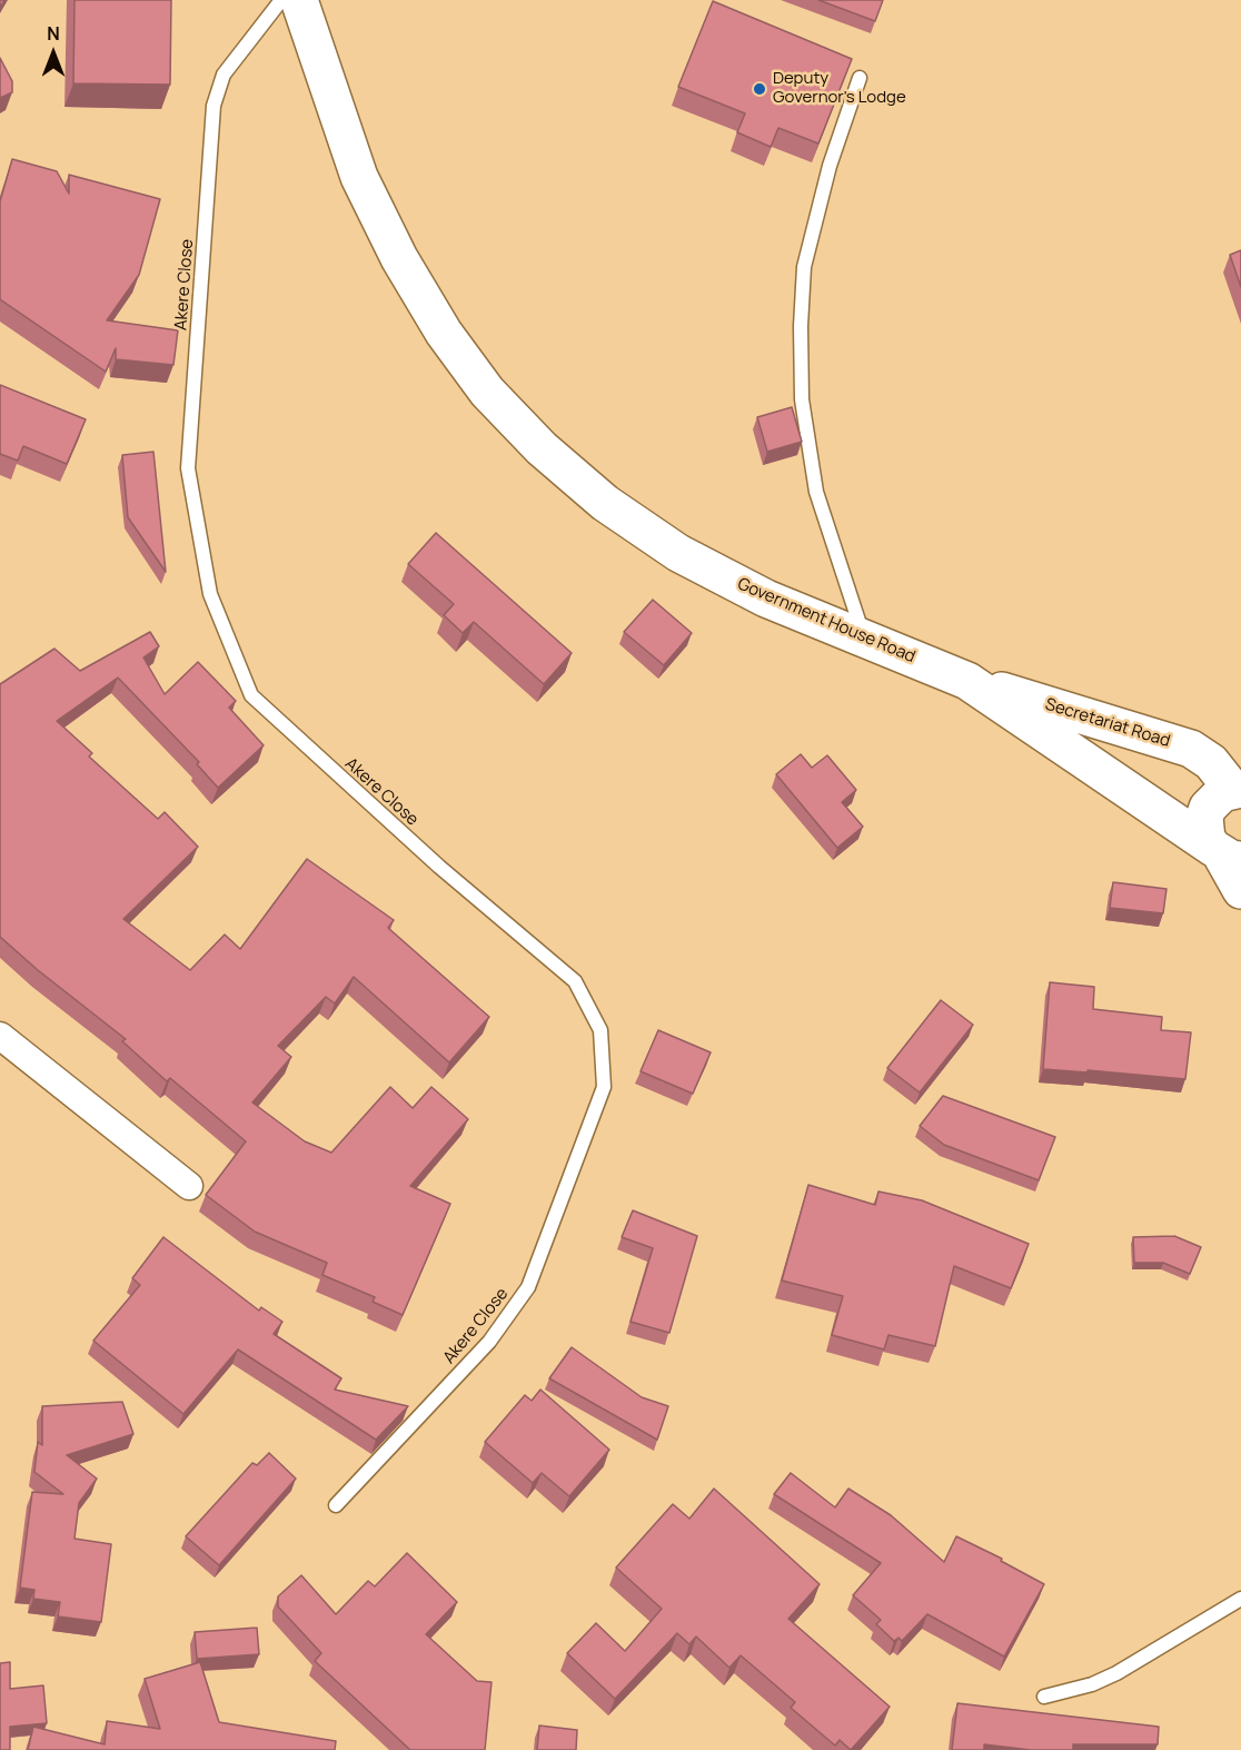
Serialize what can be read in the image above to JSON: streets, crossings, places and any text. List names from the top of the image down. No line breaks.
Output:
{"streets":{"street":["Government House Road","Secretariat Road"],"lane":["Akere Close"]},"crossings":[["Government House Road","Secretariat Road"]],"places":["Deputy Governor's Lodge"],"north":"top"}
